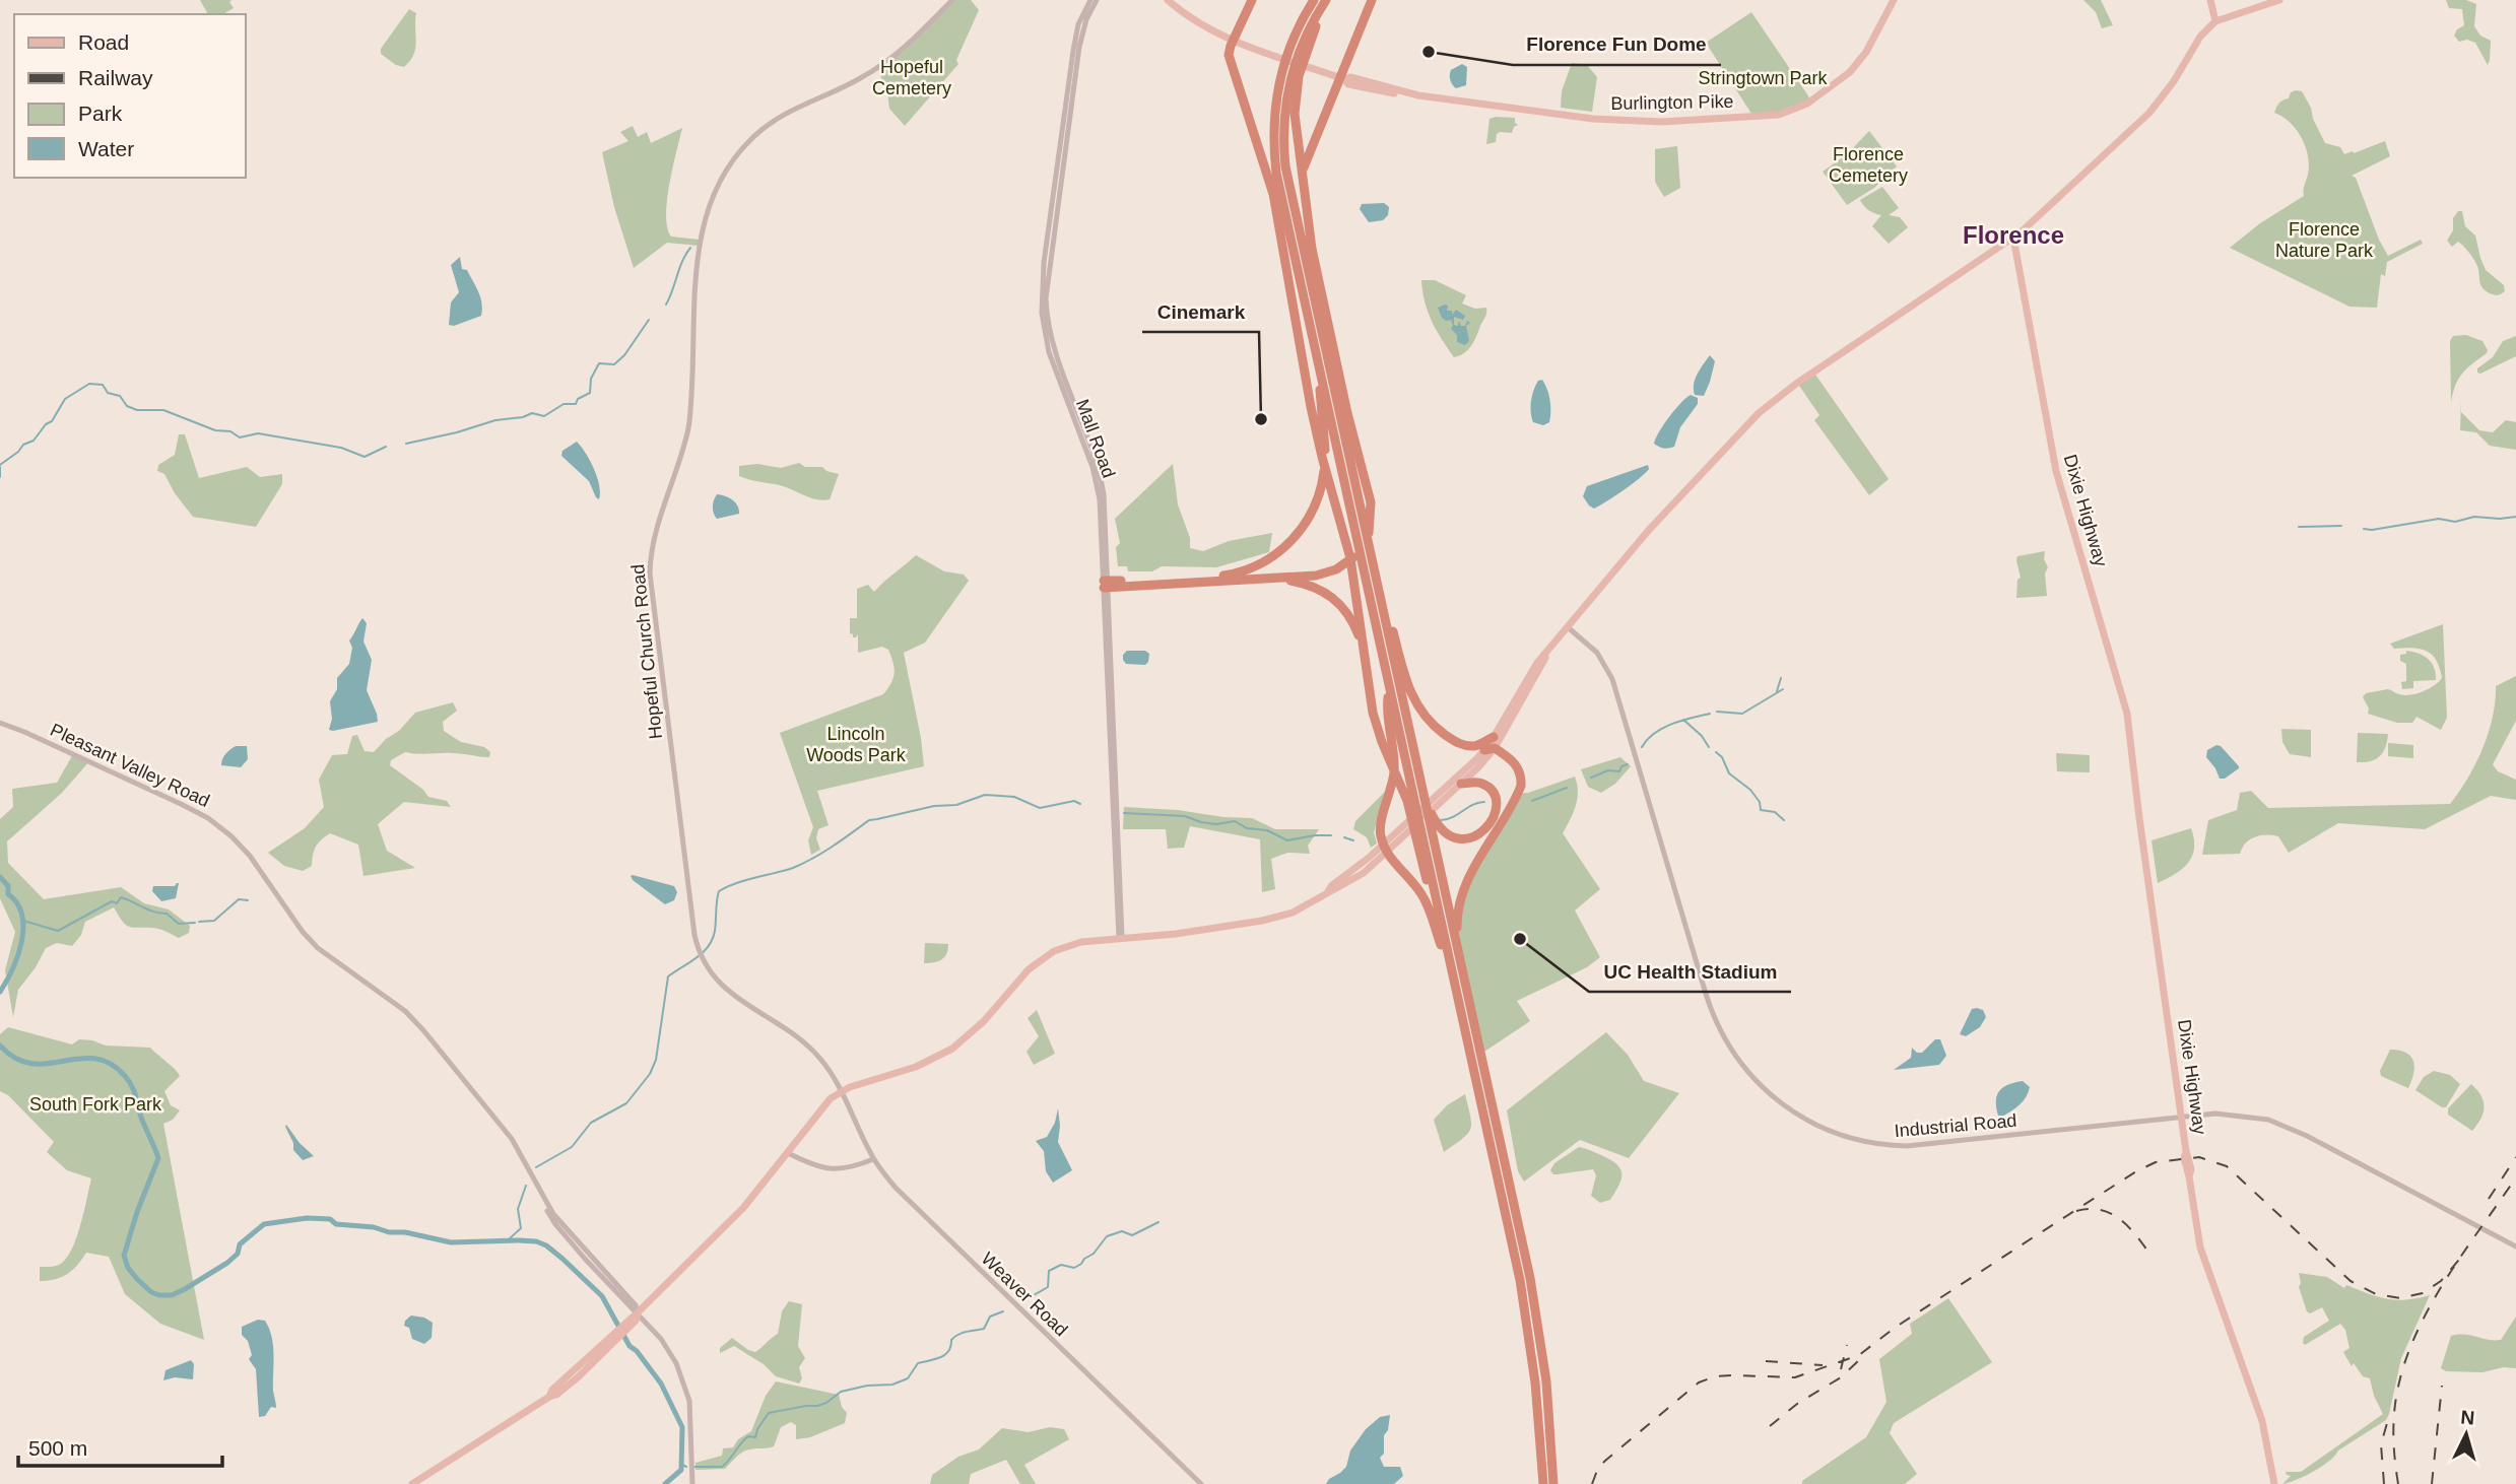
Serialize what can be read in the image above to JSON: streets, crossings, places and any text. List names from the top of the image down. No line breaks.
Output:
{"streets":{"main road":["Burlington Pike","Mall Road","Dixie Highway","Hopeful Church Road","Pleasant Valley Road","Industrial Road","Weaver Road"]},"crossings":[["Dixie Highway","Industrial Road"],["Hopeful Church Road","Weaver Road"]],"districts":["Florence"],"parks":["Hopeful Cemetery","Stringtown Park","Florence Cemetery","Florence Nature Park","Lincoln Woods Park","South Fork Park"],"places":["Florence Fun Dome","Cinemark","UC Health Stadium"],"legend":["Road","Railway","Park","Water"],"scale_bar":"500 m","north":"top"}
